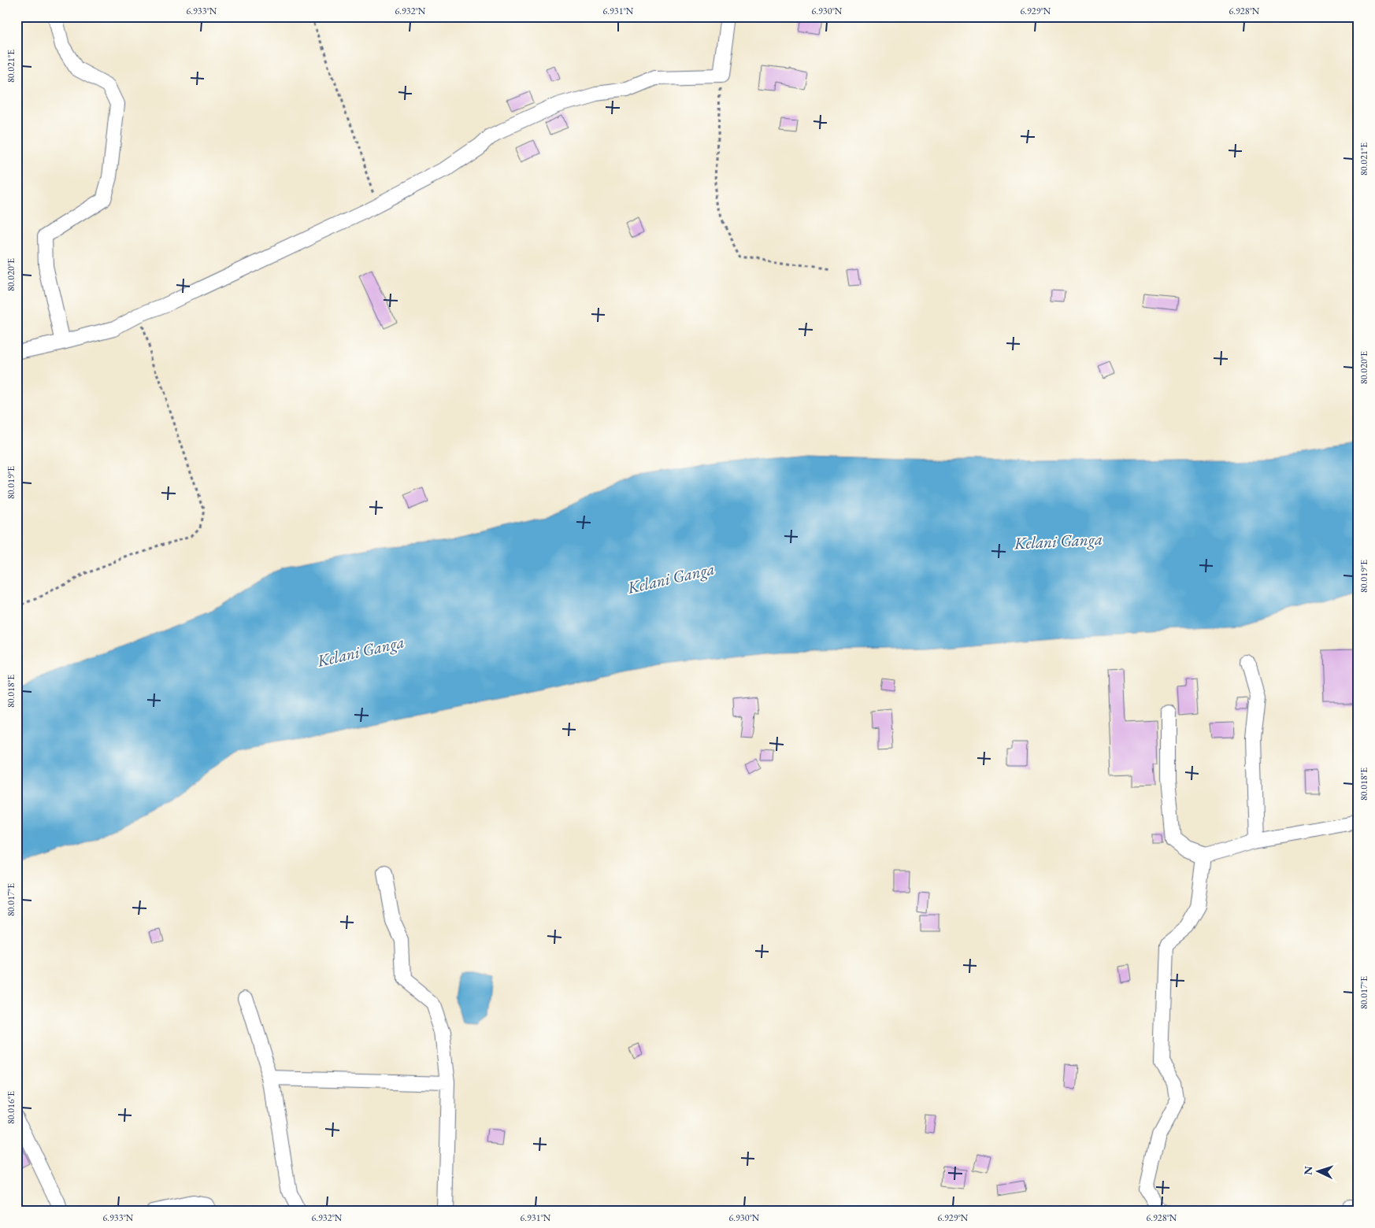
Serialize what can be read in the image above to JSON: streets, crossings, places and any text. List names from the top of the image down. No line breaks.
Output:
{"water":["Kelani Ganga"],"north":"left","coordinates":["6.933°N","6.932°N","6.931°N","6.930°N","6.929°N","6.928°N","80.021°E","80.020°E","80.019°E","80.018°E","80.017°E","80.016°E"]}
